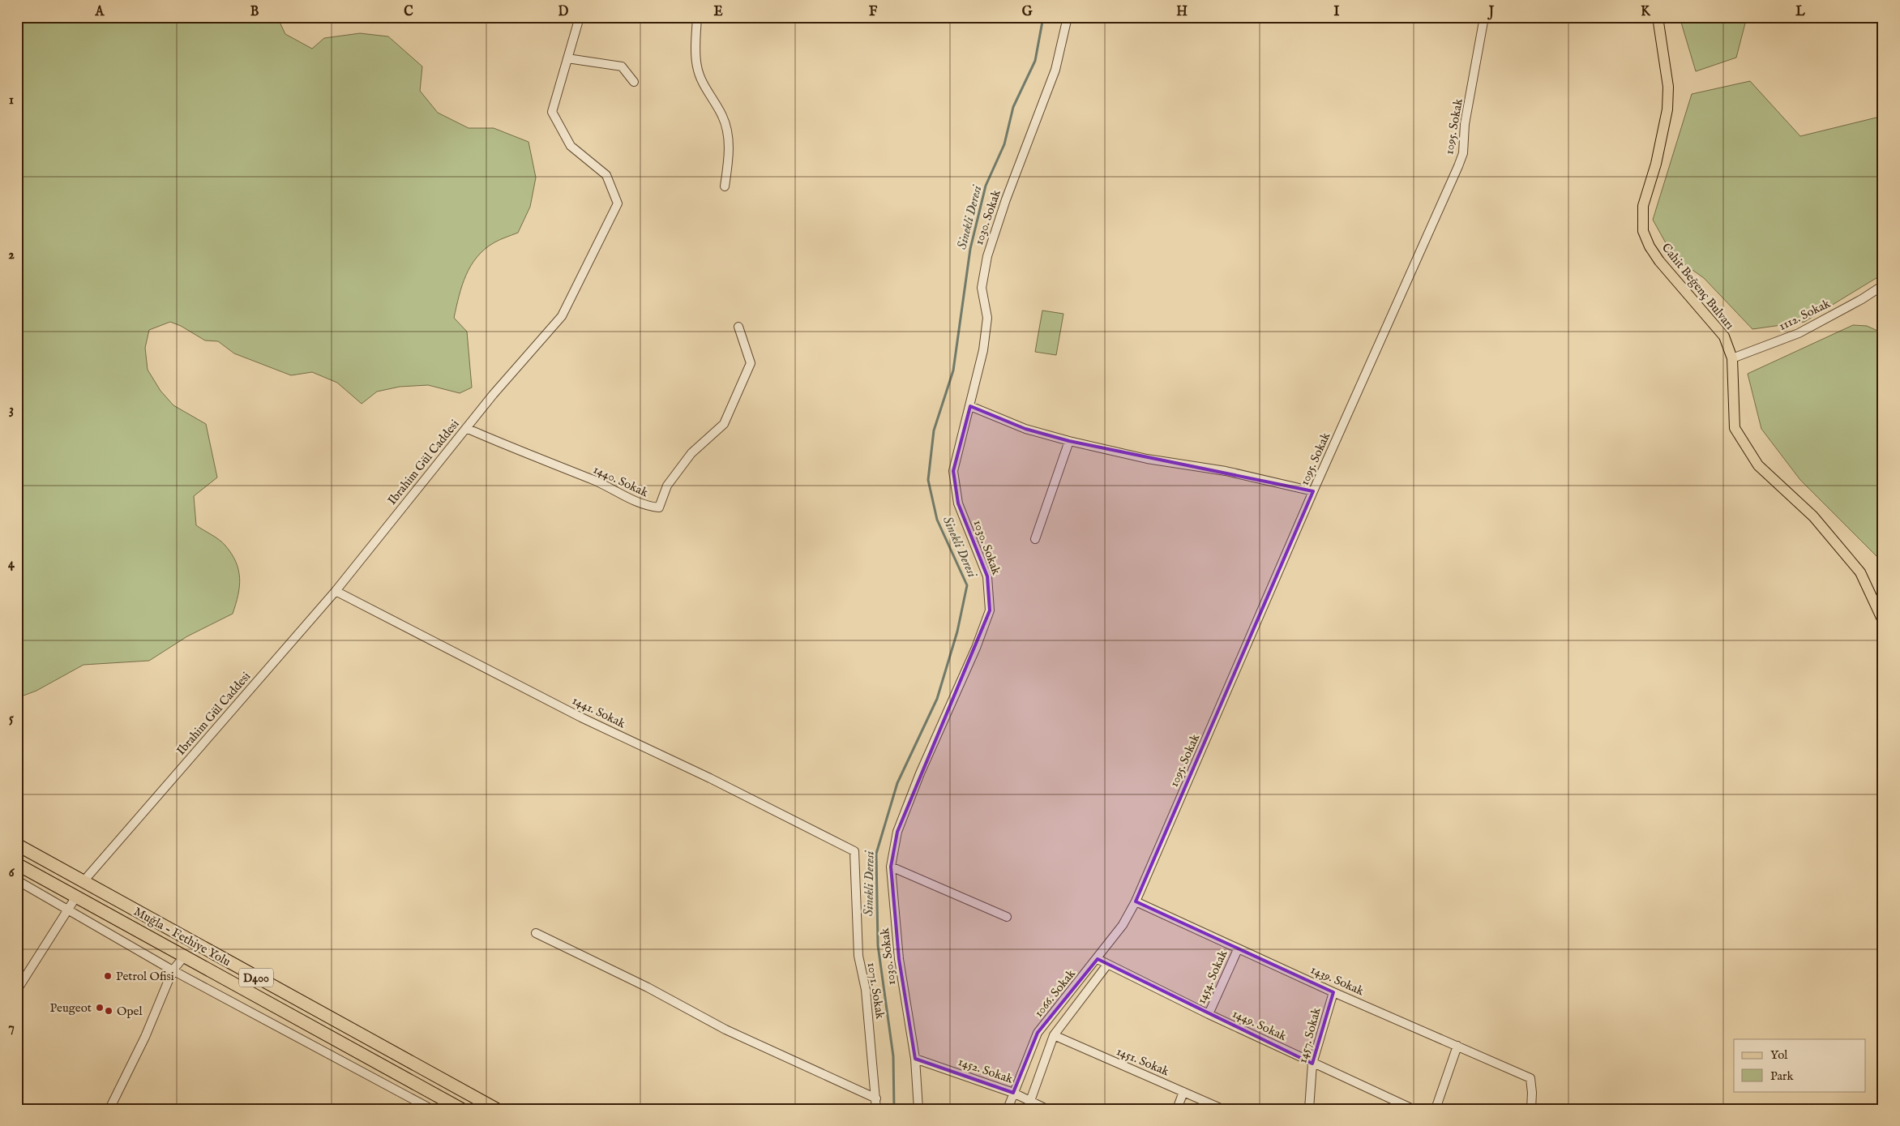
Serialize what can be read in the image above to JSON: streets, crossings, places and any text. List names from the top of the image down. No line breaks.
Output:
{"streets":{"highway":["Muğla - Fethiye Yolu","D400"],"main road":["Cahit Beğenç Bulvarı"],"street":["1095. Sokak","1030. Sokak","1112. Sokak","Ibrahim Gül Caddesi","1440. Sokak","1441. Sokak","1454. Sokak","1439. Sokak","1071. Sokak","1066. Sokak","1449. Sokak","1457. Sokak","1451. Sokak","1452. Sokak"]},"crossings":[["1095. Sokak","1439. Sokak"],["1095. Sokak","1066. Sokak"],["1030. Sokak","1452. Sokak"],["Cahit Beğenç Bulvarı","1112. Sokak"],["Ibrahim Gül Caddesi","1440. Sokak"],["Ibrahim Gül Caddesi","1441. Sokak"],["Ibrahim Gül Caddesi","Muğla - Fethiye Yolu"],["1441. Sokak","1071. Sokak"],["1454. Sokak","1439. Sokak"],["1454. Sokak","1449. Sokak"],["1439. Sokak","1066. Sokak"],["1439. Sokak","1457. Sokak"],["1066. Sokak","1449. Sokak"],["1066. Sokak","1452. Sokak"],["1449. Sokak","1457. Sokak"]],"water":["Sinekli Deresi"],"places":["Petrol Ofisi","Peugeot","Opel"],"legend":["Yol","Park"],"grid":{"columns":["A","B","C","D","E","F","G","H","I","J","K","L"],"rows":["1","2","3","4","5","6","7"]}}
